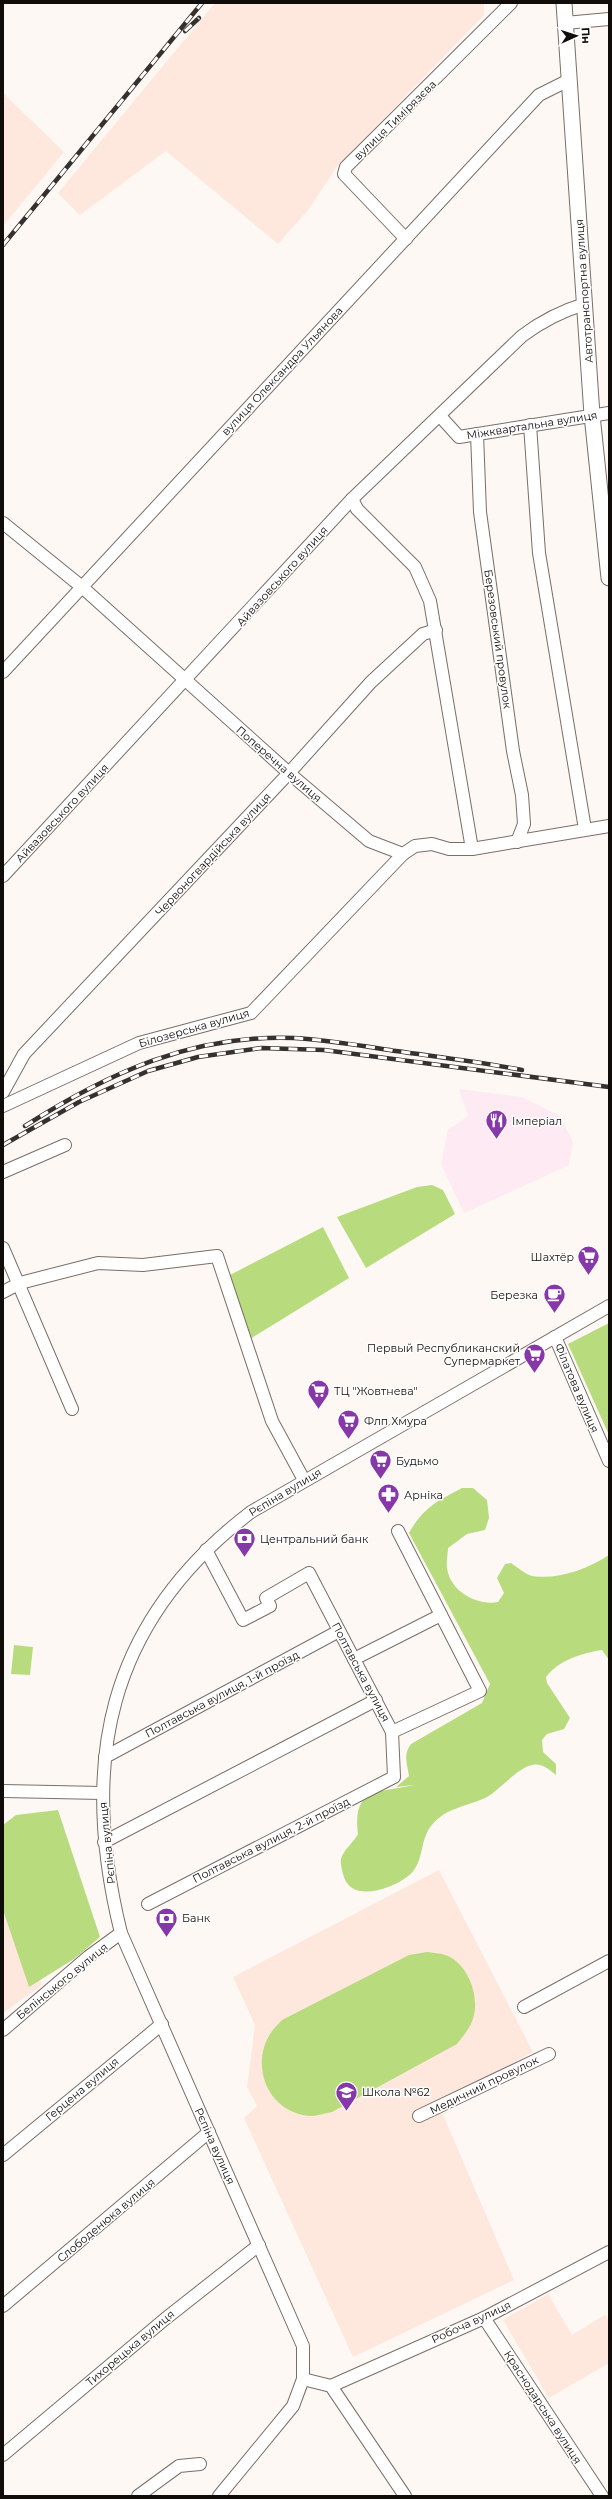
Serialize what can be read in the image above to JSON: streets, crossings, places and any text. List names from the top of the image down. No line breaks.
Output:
{"streets":{"main road":["Автотранспортна вулиця"],"street":["вулиця Тимірязєва","вулиця Олександра Ульянова","Міжквартальна вулиця","Айвазовського вулиця","Березовський провулок","Поперечна вулиця","Червоногвардійська вулиця","Білозерська вулиця","Філатова вулиця","Рєпіна вулиця","Полтавська вулиця","Полтавська вулиця, 1-й проїзд","Полтавська вулиця, 2-й проїзд","Белінського вулиця","Медичний провулок","Герцена вулиця","Слободенюка вулиця","Робоча вулиця","Тихорецька вулиця","Краснодарська вулиця"]},"crossings":[["вулиця Тимірязєва","вулиця Олександра Ульянова"],["Автотранспортна вулиця","вулиця Олександра Ульянова"],["Автотранспортна вулиця","Міжквартальна вулиця"],["Автотранспортна вулиця","Айвазовського вулиця"],["вулиця Олександра Ульянова","Поперечна вулиця"],["Міжквартальна вулиця","Айвазовського вулиця"],["Міжквартальна вулиця","Березовський провулок"],["Айвазовського вулиця","Поперечна вулиця"],["Поперечна вулиця","Червоногвардійська вулиця"],["Поперечна вулиця","Білозерська вулиця"],["Філатова вулиця","Рєпіна вулиця"],["Рєпіна вулиця","Полтавська вулиця"],["Рєпіна вулиця","Полтавська вулиця, 1-й проїзд"],["Рєпіна вулиця","Белінського вулиця"],["Рєпіна вулиця","Герцена вулиця"],["Рєпіна вулиця","Слободенюка вулиця"],["Рєпіна вулиця","Тихорецька вулиця"],["Полтавська вулиця","Полтавська вулиця, 1-й проїзд"],["Полтавська вулиця","Полтавська вулиця, 2-й проїзд"],["Робоча вулиця","Краснодарська вулиця"]],"places":{"restaurant":["Імперіал"],"supermarket":["Шахтёр","Первый Республиканский Супермаркет","ТЦ \"Жовтнева\"","Флп Хмура","Будьмо"],"cafe":["Березка"],"pharmacy":["Арніка"],"bank":["Центральний банк","Банк"],"school or university":["Школа №62"]},"north":"right"}
